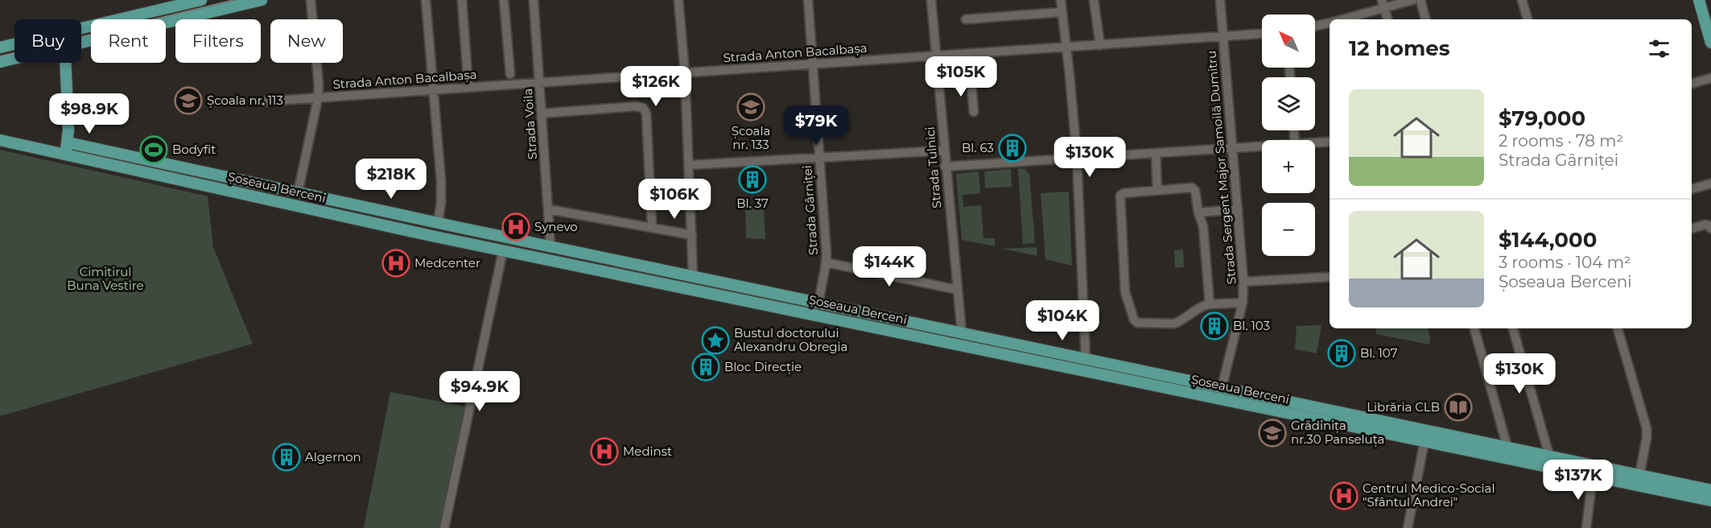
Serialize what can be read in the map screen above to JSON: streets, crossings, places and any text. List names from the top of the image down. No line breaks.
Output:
{"streets":{"main road":["Șoseaua Berceni"],"street":["Strada Anton Bacalbașa","Strada Voila","Strada Tulnici","Strada Sergent Major Samoilă Dumitru","Strada Gârniței"]},"crossings":[["Strada Anton Bacalbașa","Strada Voila"],["Strada Anton Bacalbașa","Strada Tulnici"],["Strada Anton Bacalbașa","Strada Sergent Major Samoilă Dumitru"],["Strada Anton Bacalbașa","Strada Gârniței"],["Strada Voila","Șoseaua Berceni"],["Strada Tulnici","Șoseaua Berceni"],["Strada Sergent Major Samoilă Dumitru","Șoseaua Berceni"],["Șoseaua Berceni","Strada Gârniței"]],"parks":["Cimitirul Buna Vestire"],"places":{"school or university":["Școala nr. 113","Școala nr. 133","Grădinița nr.30 Panseluța"],"building":["Bl. 63","Bl. 37","Bl. 103","Bl. 107","Bloc Direcție","Algernon"],"sports":["Bodyfit"],"hospital":["Synevo","Medcenter","Medinst","Centrul Medico-Social \"Sfântul Andrei\""],"place":["Bustul doctorului Alexandru Obregia"],"library":["Librăria CLB"]},"north":"top left","page":{"map_buttons":["+","−"],"chip":["Buy","Rent","Filters","New"],"heading":"12 homes","price":["$105K","$126K","$98.9K","$79K","$130K","$218K","$106K","$144K","$104K","$130K","$94.9K","$137K"],"list":[{"name":"$79,000","note":"2 rooms · 78 m² · Strada Gârniței"},{"name":"$144,000","note":"3 rooms · 104 m² · Șoseaua Berceni"}]}}
